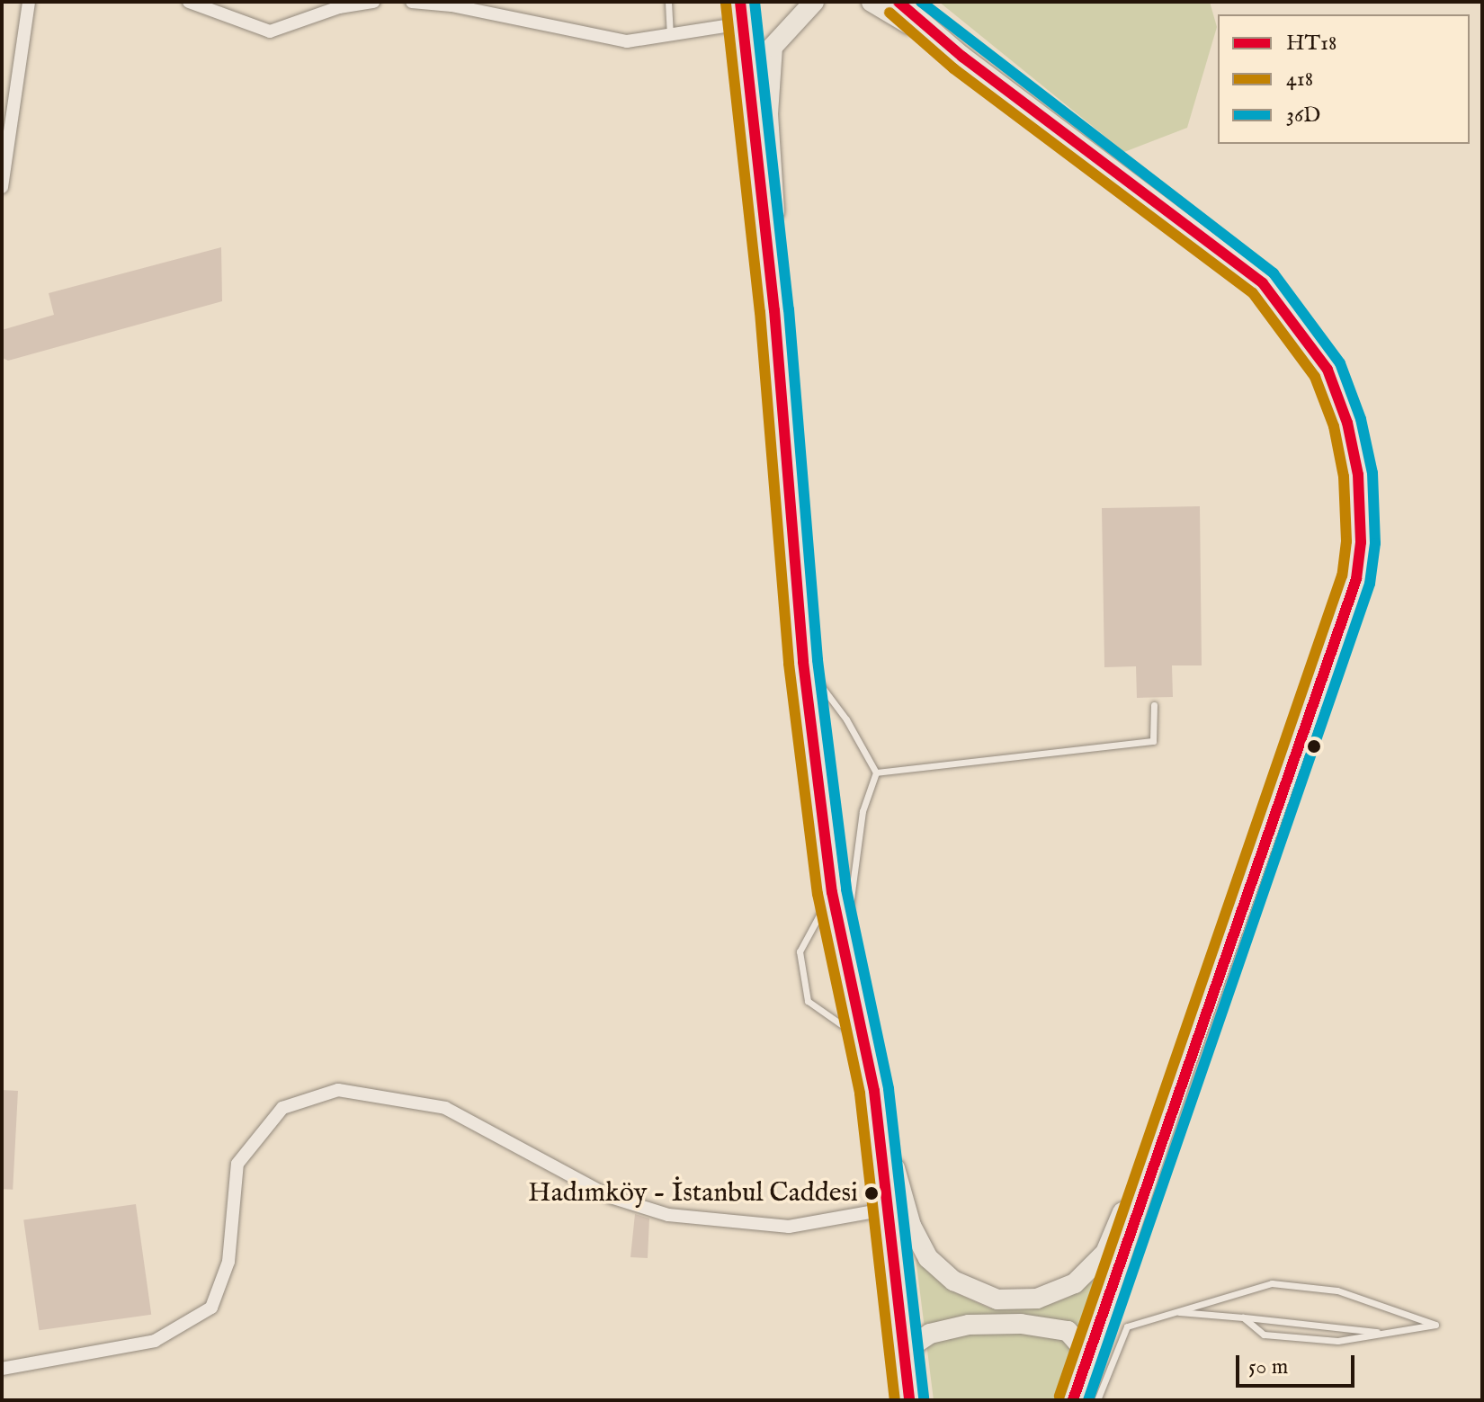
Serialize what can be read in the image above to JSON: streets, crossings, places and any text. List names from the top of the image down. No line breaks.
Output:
{"places":["Hadımköy - İstanbul Caddesi"],"lines":["transit line HT18","transit line 36D","transit line 418"],"legend":["HT18","418","36D"],"scale_bar":"50 m"}
